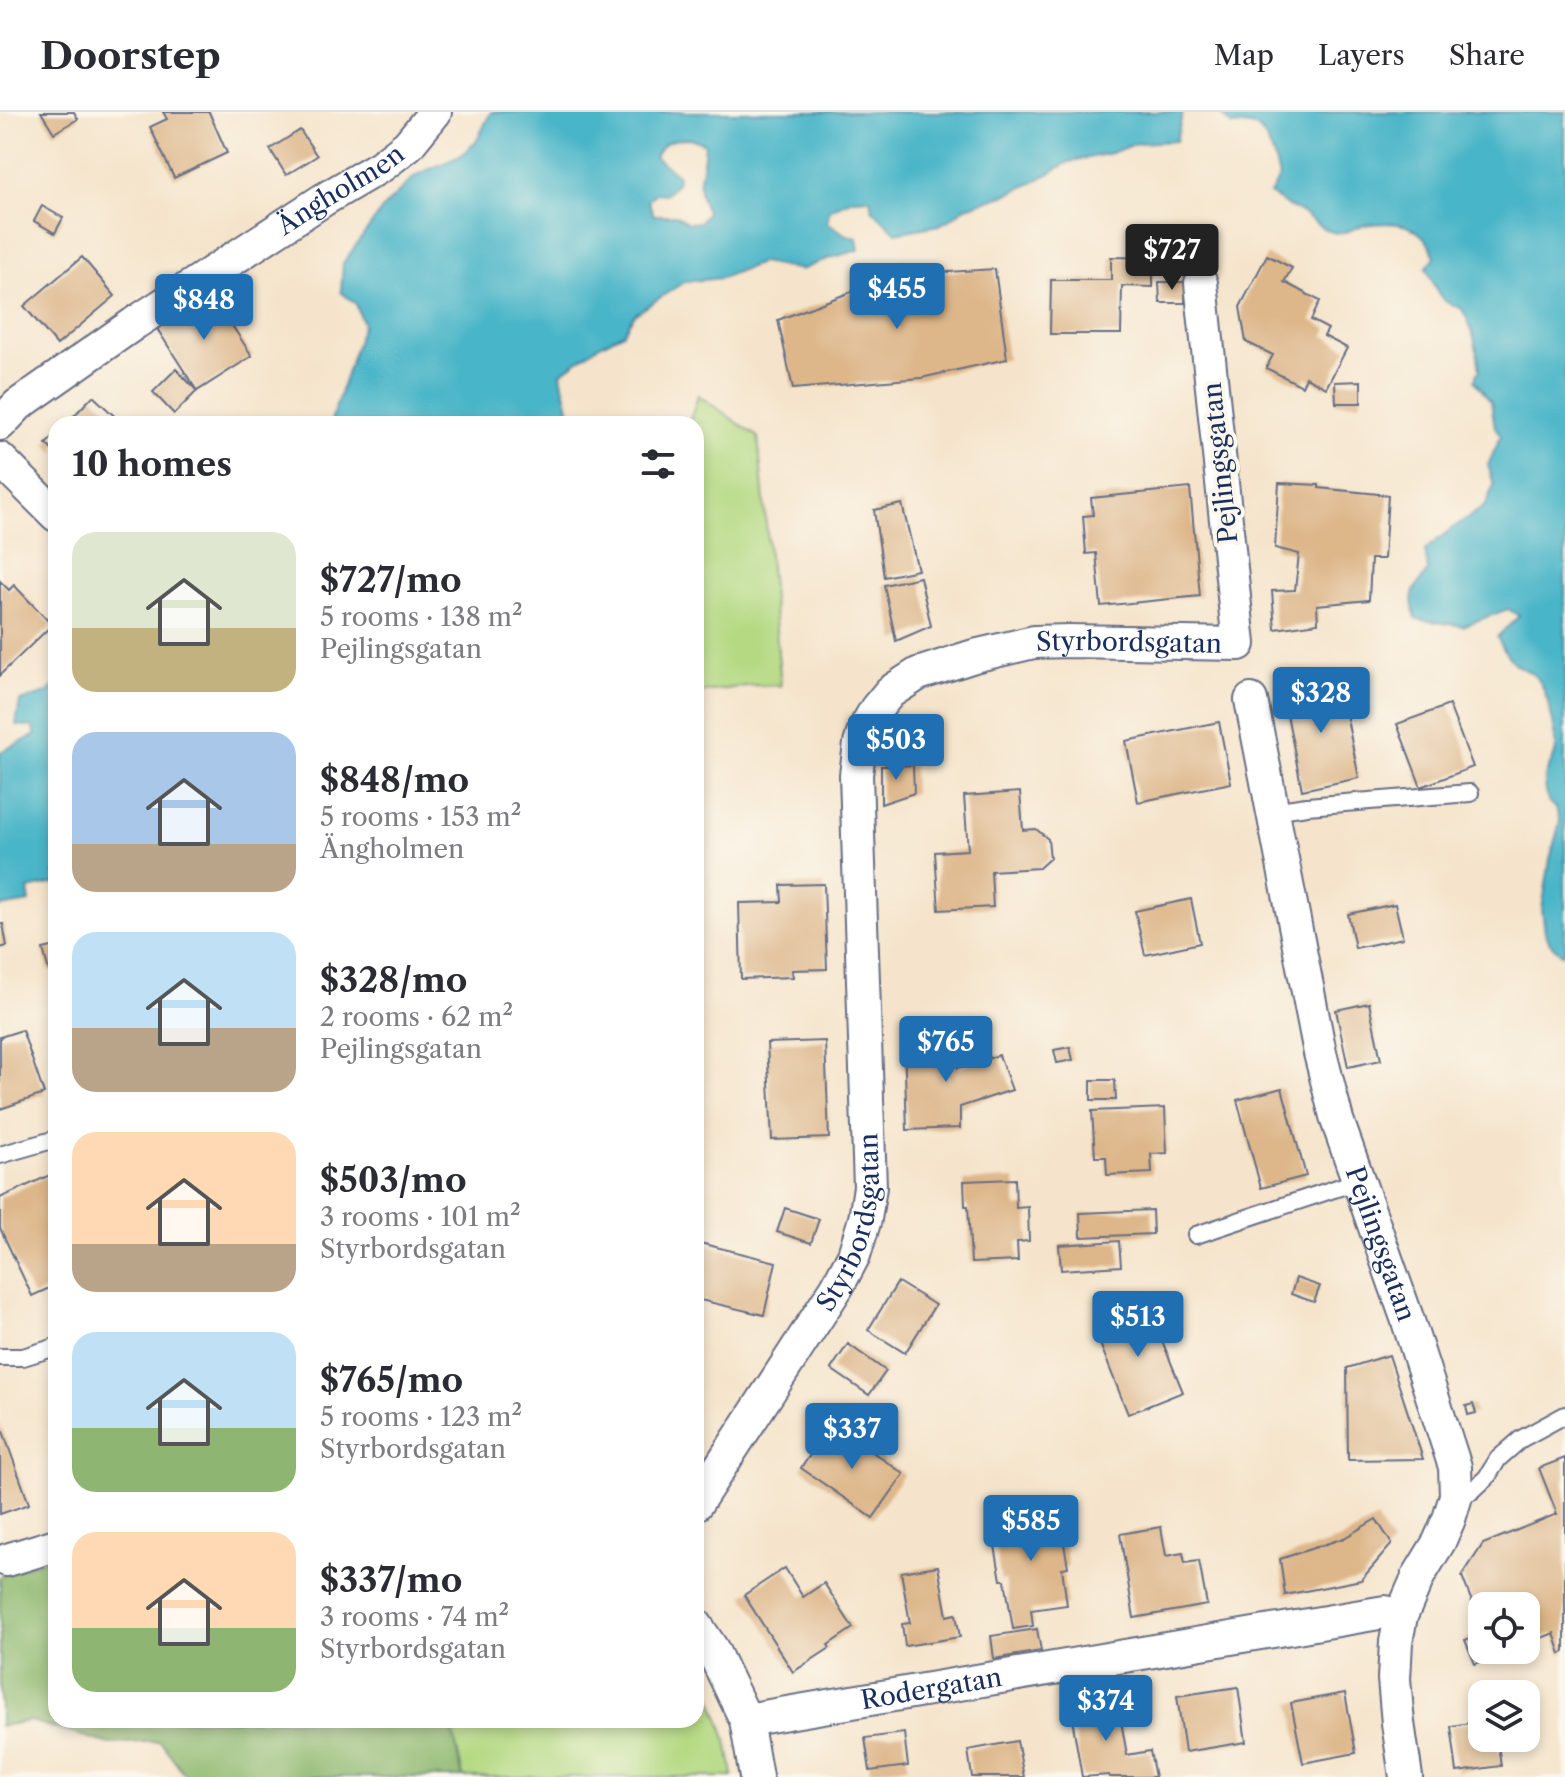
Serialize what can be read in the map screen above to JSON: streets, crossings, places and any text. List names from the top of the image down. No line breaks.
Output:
{"streets":{"street":["Ängholmen","Pejlingsgatan","Styrbordsgatan","Rodergatan"]},"crossings":[["Pejlingsgatan","Styrbordsgatan"],["Pejlingsgatan","Rodergatan"]],"page":{"header":"Doorstep","nav":["Map","Layers","Share"],"price":["$727","$455","$848","$328","$503","$765","$513","$337","$585","$374"],"heading":"10 homes","list":[{"name":"$727/mo","note":"5 rooms · 138 m² · Pejlingsgatan"},{"name":"$848/mo","note":"5 rooms · 153 m² · Ängholmen"},{"name":"$328/mo","note":"2 rooms · 62 m² · Pejlingsgatan"},{"name":"$503/mo","note":"3 rooms · 101 m² · Styrbordsgatan"},{"name":"$765/mo","note":"5 rooms · 123 m² · Styrbordsgatan"},{"name":"$337/mo","note":"3 rooms · 74 m² · Styrbordsgatan"}]}}
